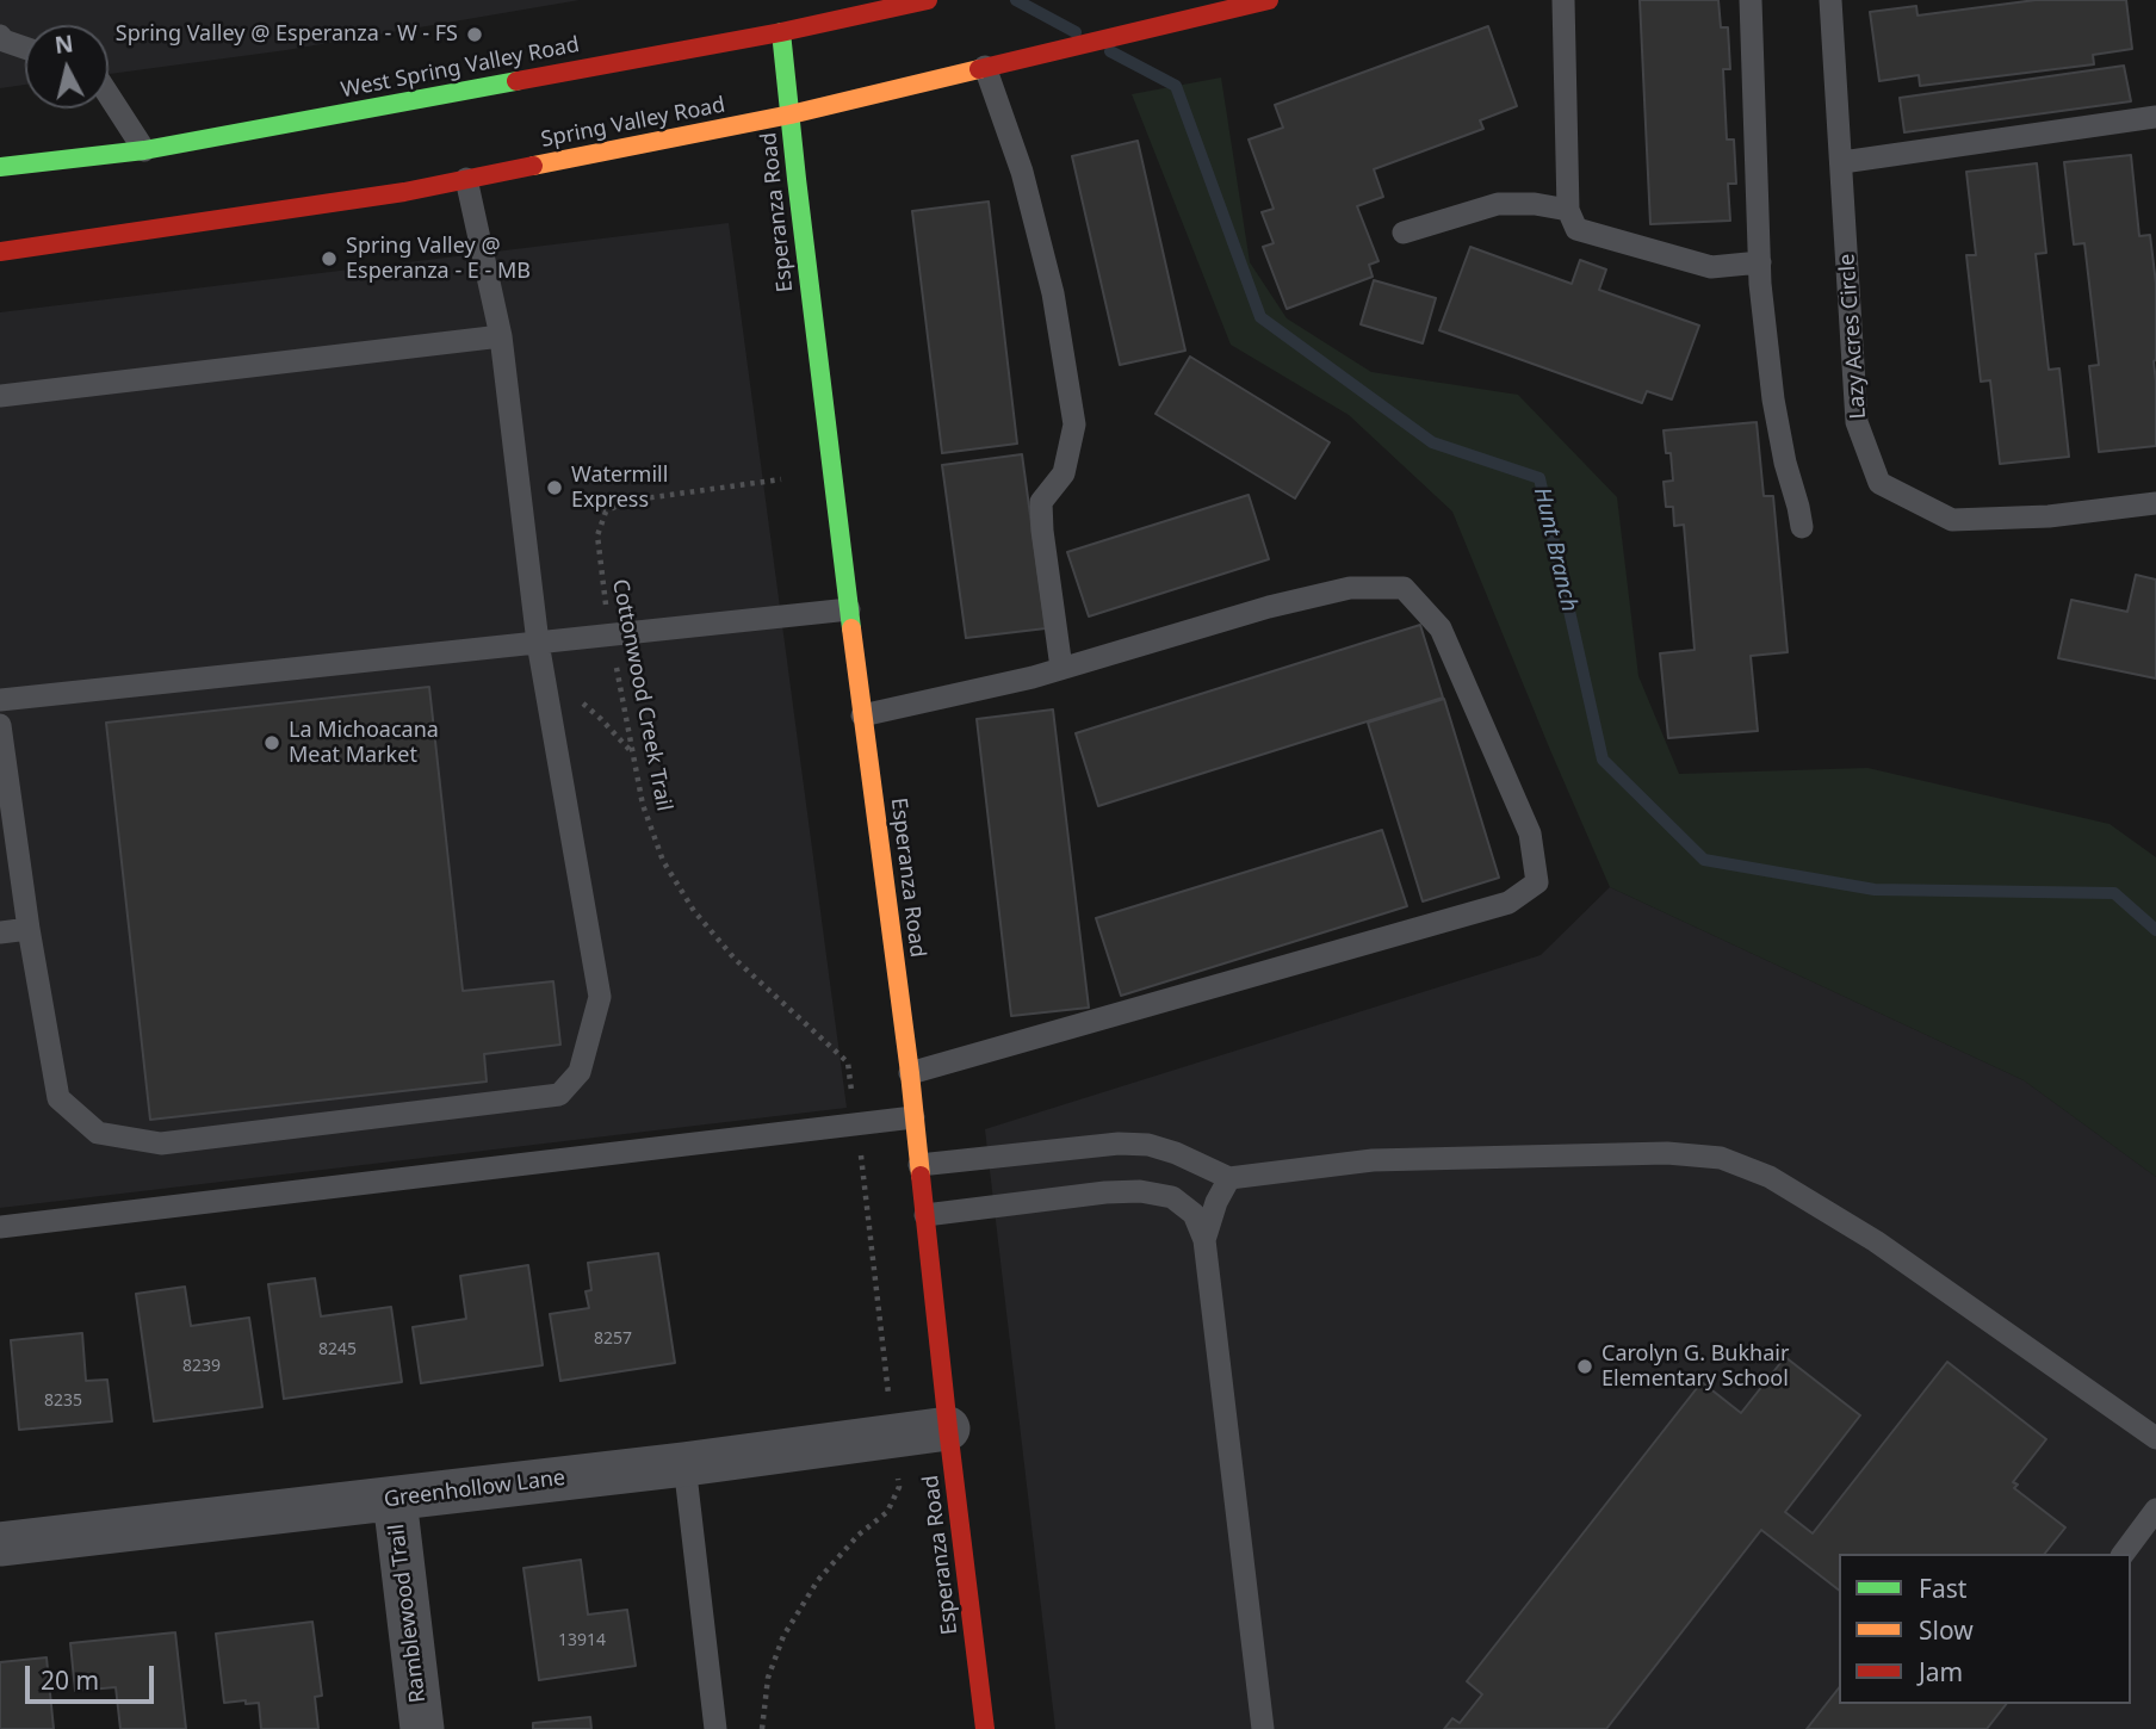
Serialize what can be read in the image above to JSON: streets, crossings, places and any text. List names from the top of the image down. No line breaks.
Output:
{"streets":{"main road":["West Spring Valley Road","Spring Valley Road","Esperanza Road"],"street":["Greenhollow Lane","Ramblewood Trail"],"lane":["Lazy Acres Circle"],"path":["Cottonwood Creek Trail"]},"crossings":[["West Spring Valley Road","Esperanza Road"],["Spring Valley Road","Esperanza Road"],["Esperanza Road","Greenhollow Lane"],["Greenhollow Lane","Ramblewood Trail"]],"water":["Hunt Branch"],"places":["Spring Valley @ Esperanza - W - FS","Spring Valley @ Esperanza - E - MB","Watermill Express","La Michoacana Meat Market","Carolyn G. Bukhair Elementary School"],"house_numbers":["8257","8245","8239","8235","13914"],"legend":["Fast","Slow","Jam"],"scale_bar":"20 m","north":"top"}
